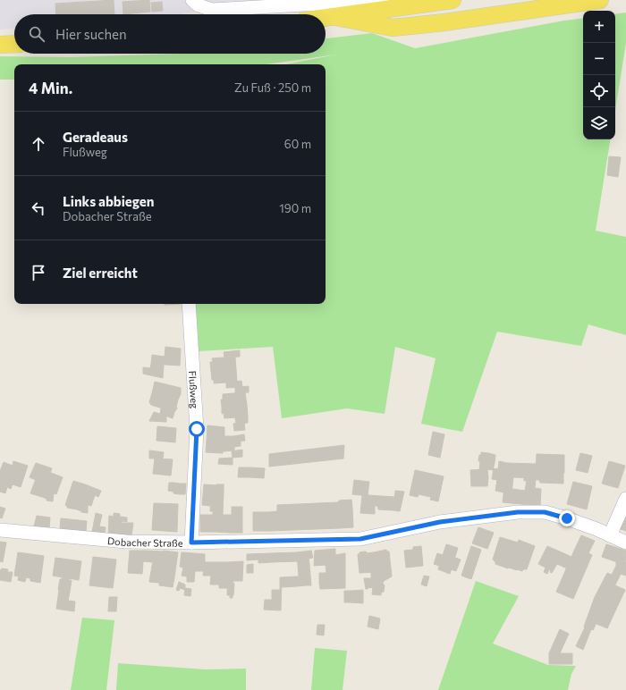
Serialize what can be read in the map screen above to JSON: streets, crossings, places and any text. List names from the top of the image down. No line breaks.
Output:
{"streets":{"street":["Flußweg","Dobacher Straße"]},"crossings":[["Flußweg","Dobacher Straße"]],"page":{"map_buttons":["+","−"],"search":"Hier suchen","heading":["4 Min.","Zu Fuß · 250 m"],"list":[["Geradeaus","Flußweg","60 m"],["Links abbiegen","Dobacher Straße","190 m"],"Ziel erreicht"]}}
